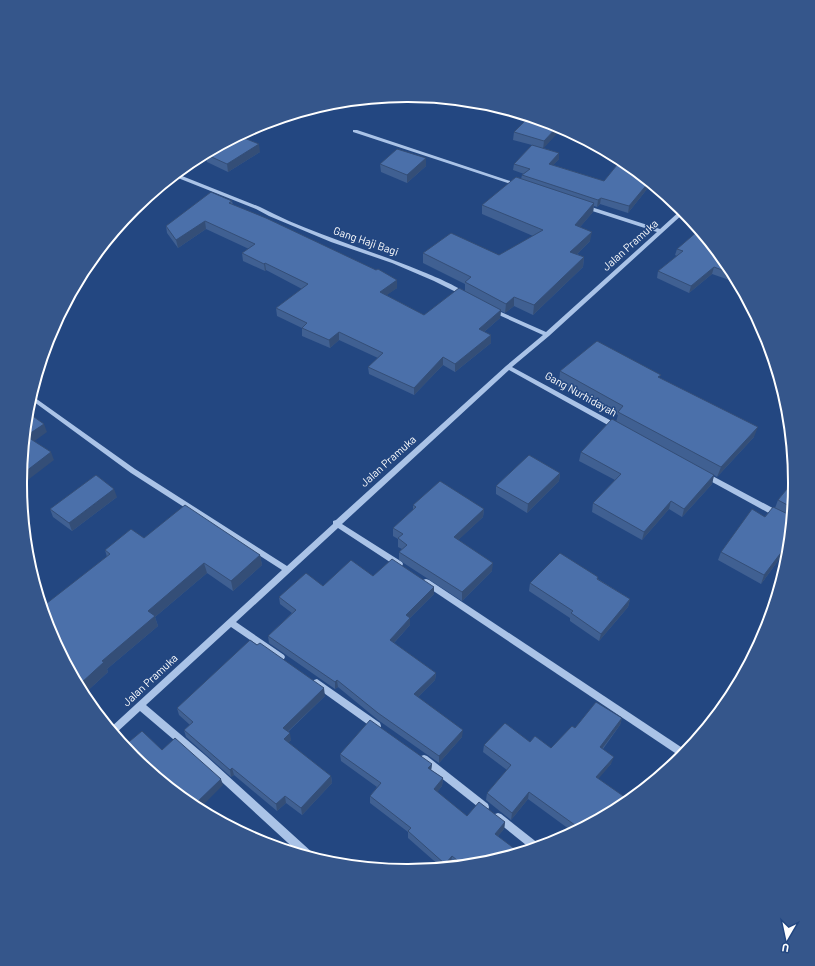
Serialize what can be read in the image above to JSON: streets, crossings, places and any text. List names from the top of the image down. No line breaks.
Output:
{"streets":{"street":["Gang Haji Bagi","Jalan Pramuka","Gang Nurhidayah"]},"crossings":[["Jalan Pramuka","Gang Nurhidayah"]],"north":"bottom"}
